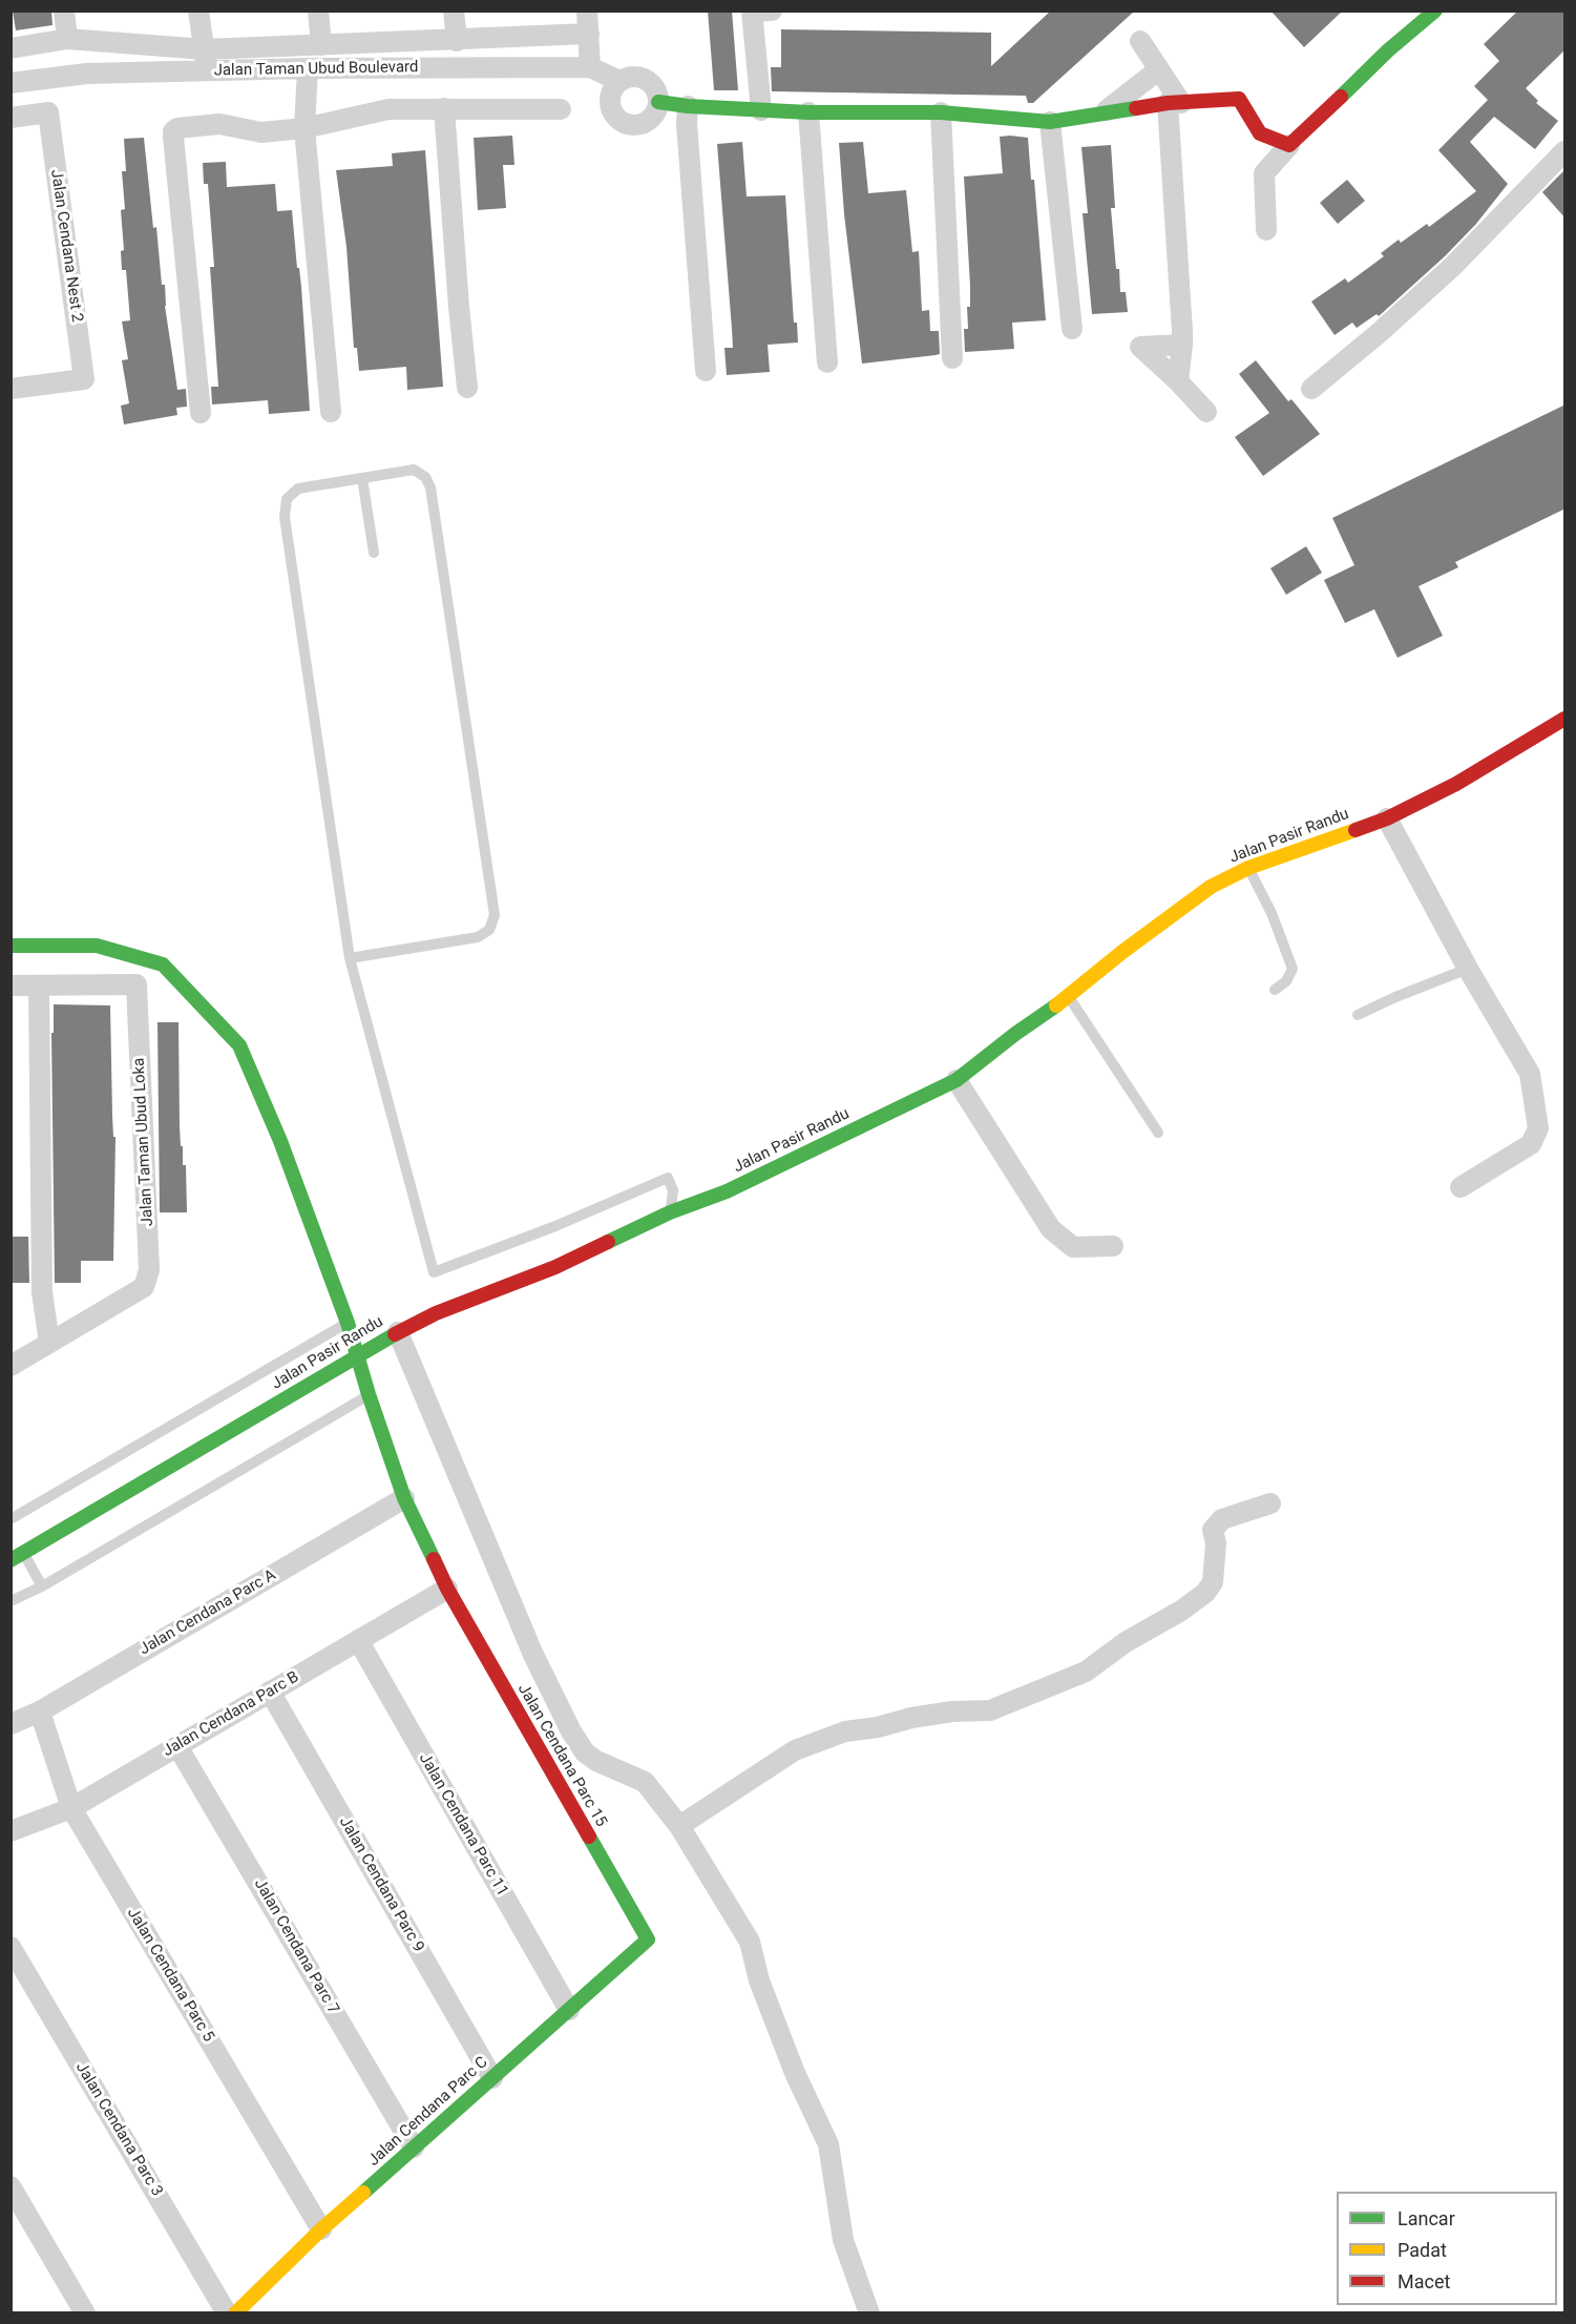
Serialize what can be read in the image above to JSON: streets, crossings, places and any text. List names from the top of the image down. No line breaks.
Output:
{"streets":{"street":["Jalan Taman Ubud Boulevard","Jalan Cendana Nest 2","Jalan Pasir Randu","Jalan Taman Ubud Loka","Jalan Cendana Parc A","Jalan Cendana Parc B","Jalan Cendana Parc 15","Jalan Cendana Parc 11","Jalan Cendana Parc 9","Jalan Cendana Parc 7","Jalan Cendana Parc 5","Jalan Cendana Parc C","Jalan Cendana Parc 3"]},"crossings":[["Jalan Pasir Randu","Jalan Cendana Parc 15"],["Jalan Cendana Parc A","Jalan Cendana Parc 15"],["Jalan Cendana Parc A","Jalan Cendana Parc 5"],["Jalan Cendana Parc B","Jalan Cendana Parc 15"],["Jalan Cendana Parc B","Jalan Cendana Parc 11"],["Jalan Cendana Parc B","Jalan Cendana Parc 9"],["Jalan Cendana Parc B","Jalan Cendana Parc 7"],["Jalan Cendana Parc B","Jalan Cendana Parc 5"],["Jalan Cendana Parc 15","Jalan Cendana Parc C"],["Jalan Cendana Parc 11","Jalan Cendana Parc C"],["Jalan Cendana Parc 9","Jalan Cendana Parc C"],["Jalan Cendana Parc 7","Jalan Cendana Parc C"],["Jalan Cendana Parc 5","Jalan Cendana Parc C"]],"legend":["Lancar","Padat","Macet"]}
